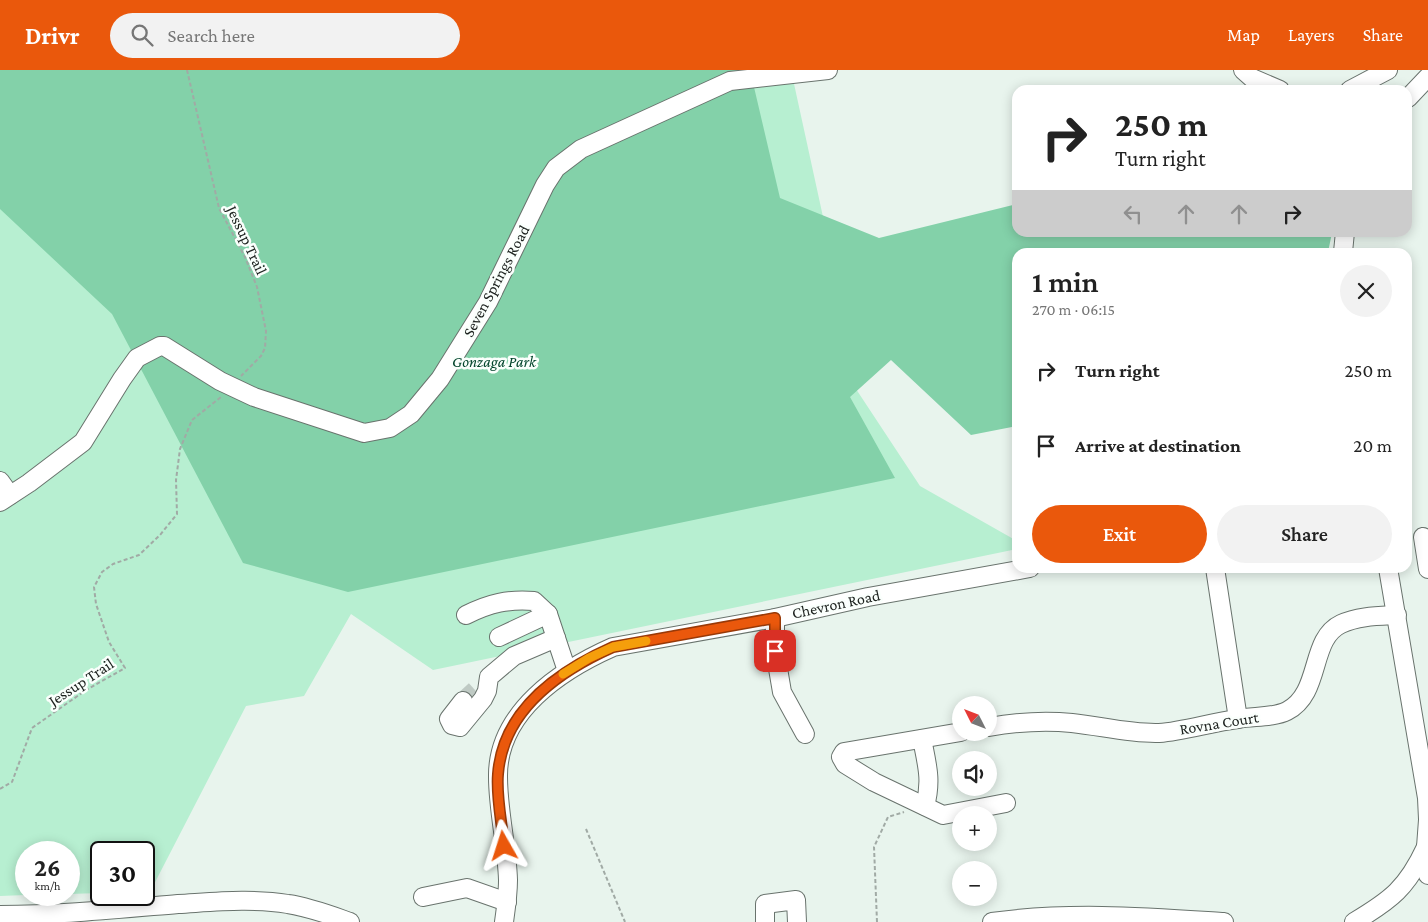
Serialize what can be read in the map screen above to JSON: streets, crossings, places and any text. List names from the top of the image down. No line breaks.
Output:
{"streets":{"street":["Seven Springs Road","Chevron Road","Rovna Court"],"path":["Jessup Trail"]},"crossings":[["Jessup Trail","Seven Springs Road"]],"parks":["Gonzaga Park"],"north":"top left","page":{"header":"Drivr","search":"Search here","nav":["Map","Layers","Share"],"turn":["250 m","Turn right"],"heading":["1 min","270 m · 06:15"],"list":[{"name":"Turn right","value":"250 m"},{"name":"Arrive at destination","value":"20 m"}],"buttons":["Exit","Share"],"map_buttons":["+","−"],"speed":"26 km/h","limit":"30"}}
